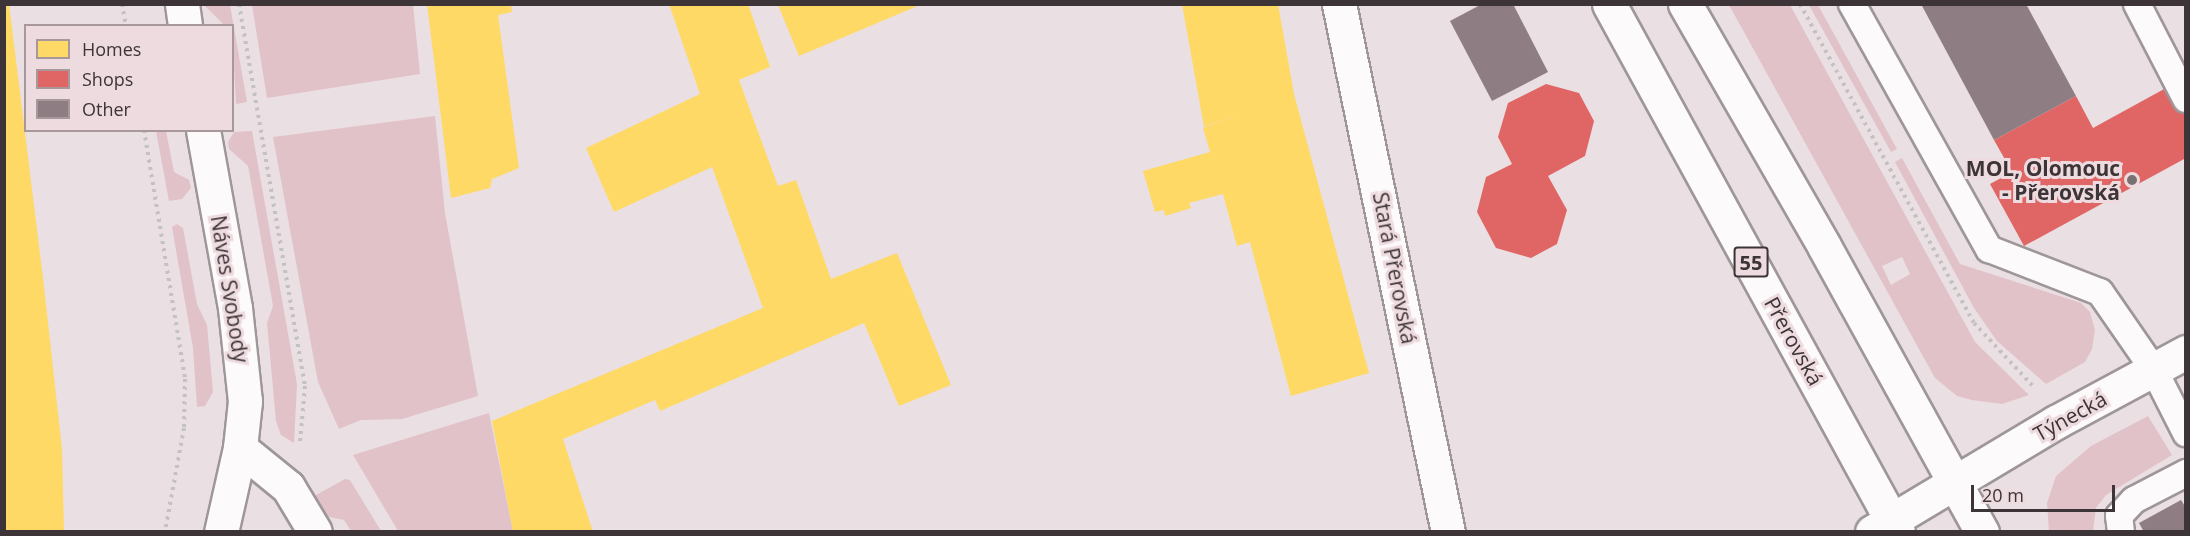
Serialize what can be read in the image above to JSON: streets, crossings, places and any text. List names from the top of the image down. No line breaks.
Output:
{"streets":{"street":["55","Stará Přerovská","Náves Svobody","Přerovská","Týnecká"]},"crossings":[["Přerovská","Týnecká"]],"places":["MOL, Olomouc - Přerovská"],"legend":["Homes","Shops","Other"],"scale_bar":"20 m"}
